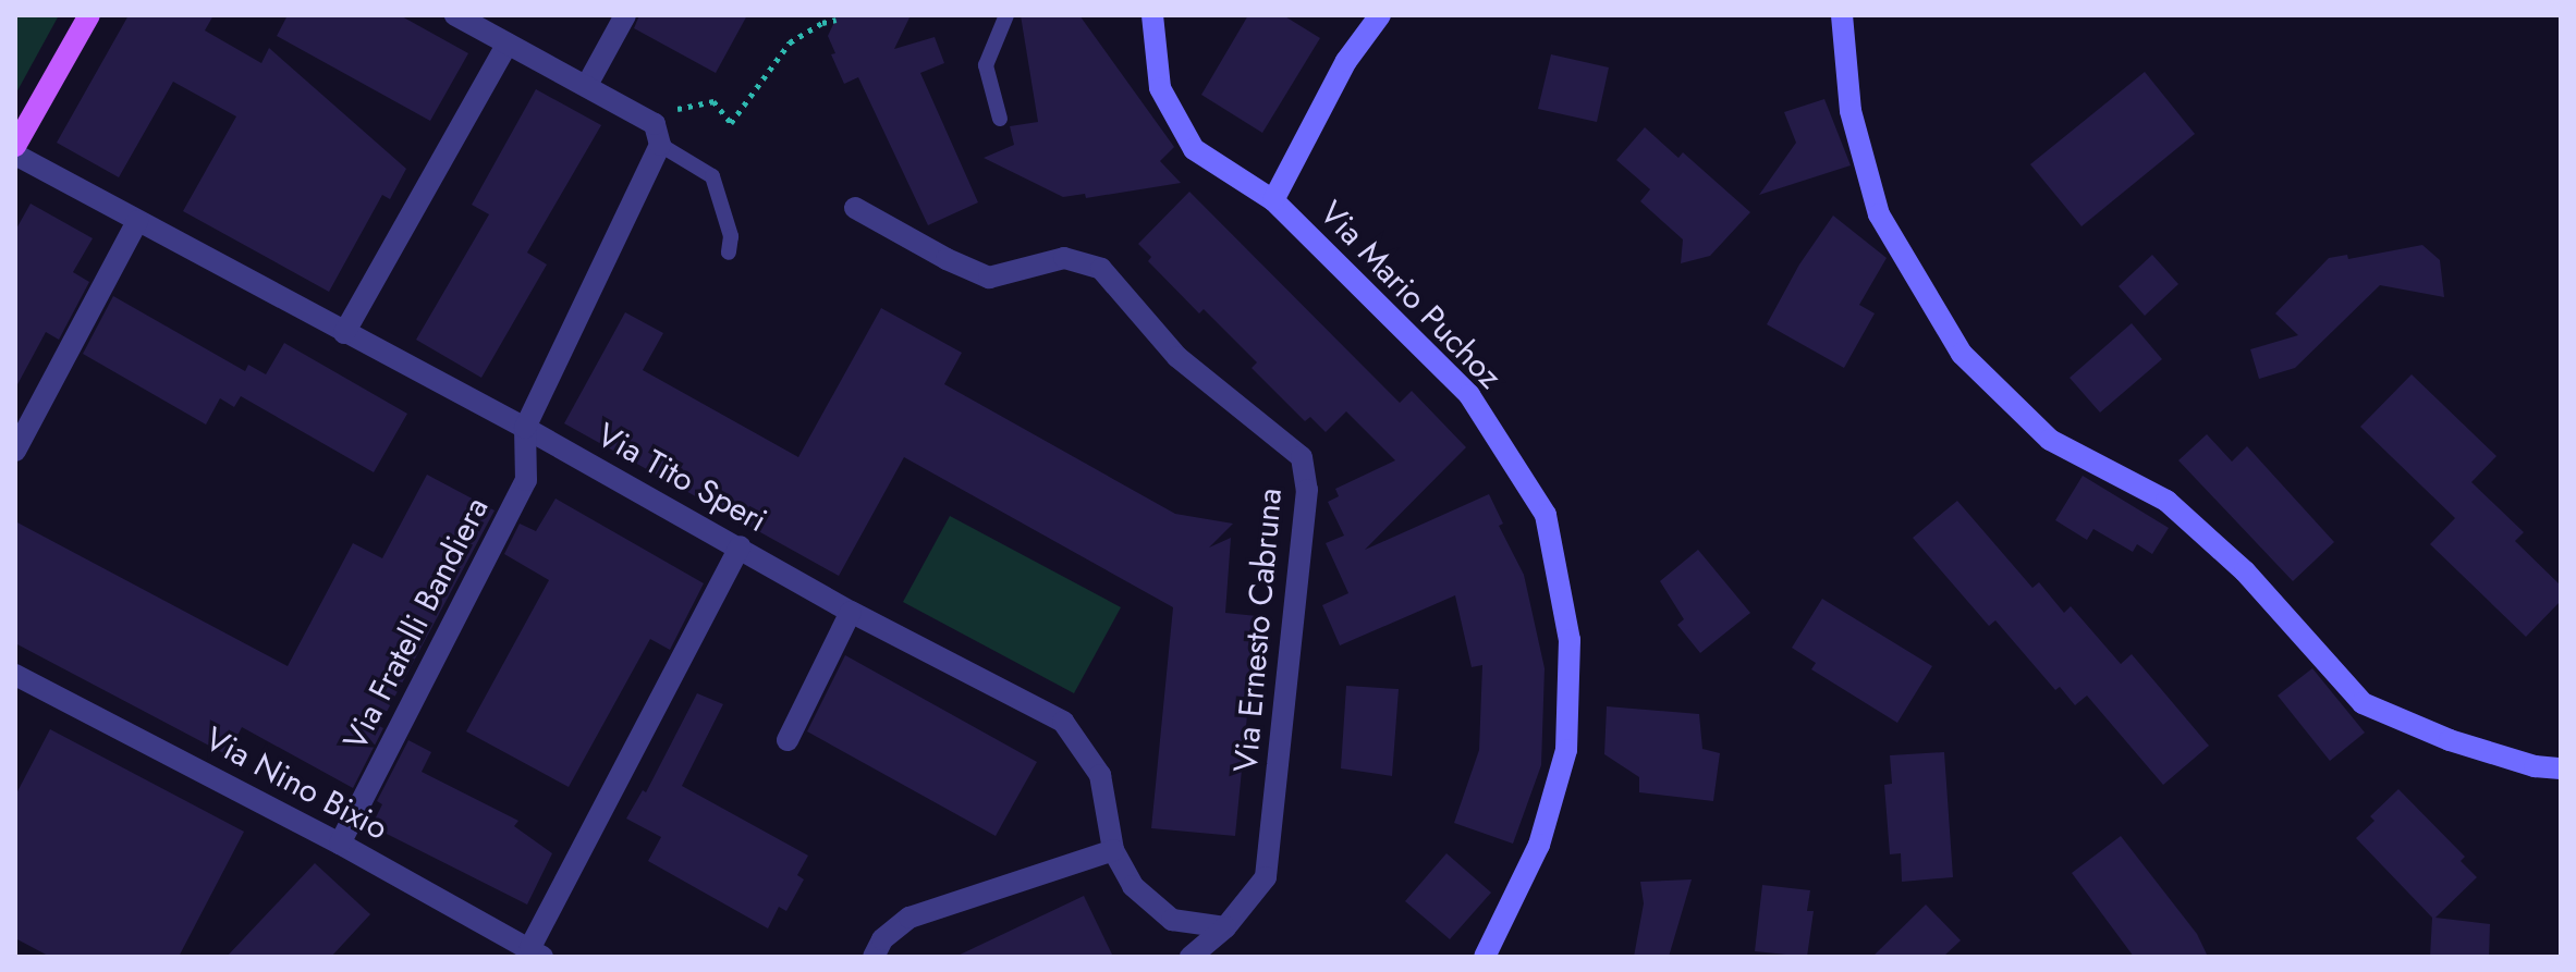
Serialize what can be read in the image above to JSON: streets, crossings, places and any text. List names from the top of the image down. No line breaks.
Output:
{"streets":{"street":["Via Mario Puchoz","Via Tito Speri","Via Fratelli Bandiera","Via Ernesto Cabruna","Via Nino Bixio"]},"crossings":[["Via Tito Speri","Via Fratelli Bandiera"],["Via Tito Speri","Via Ernesto Cabruna"],["Via Fratelli Bandiera","Via Nino Bixio"]]}
